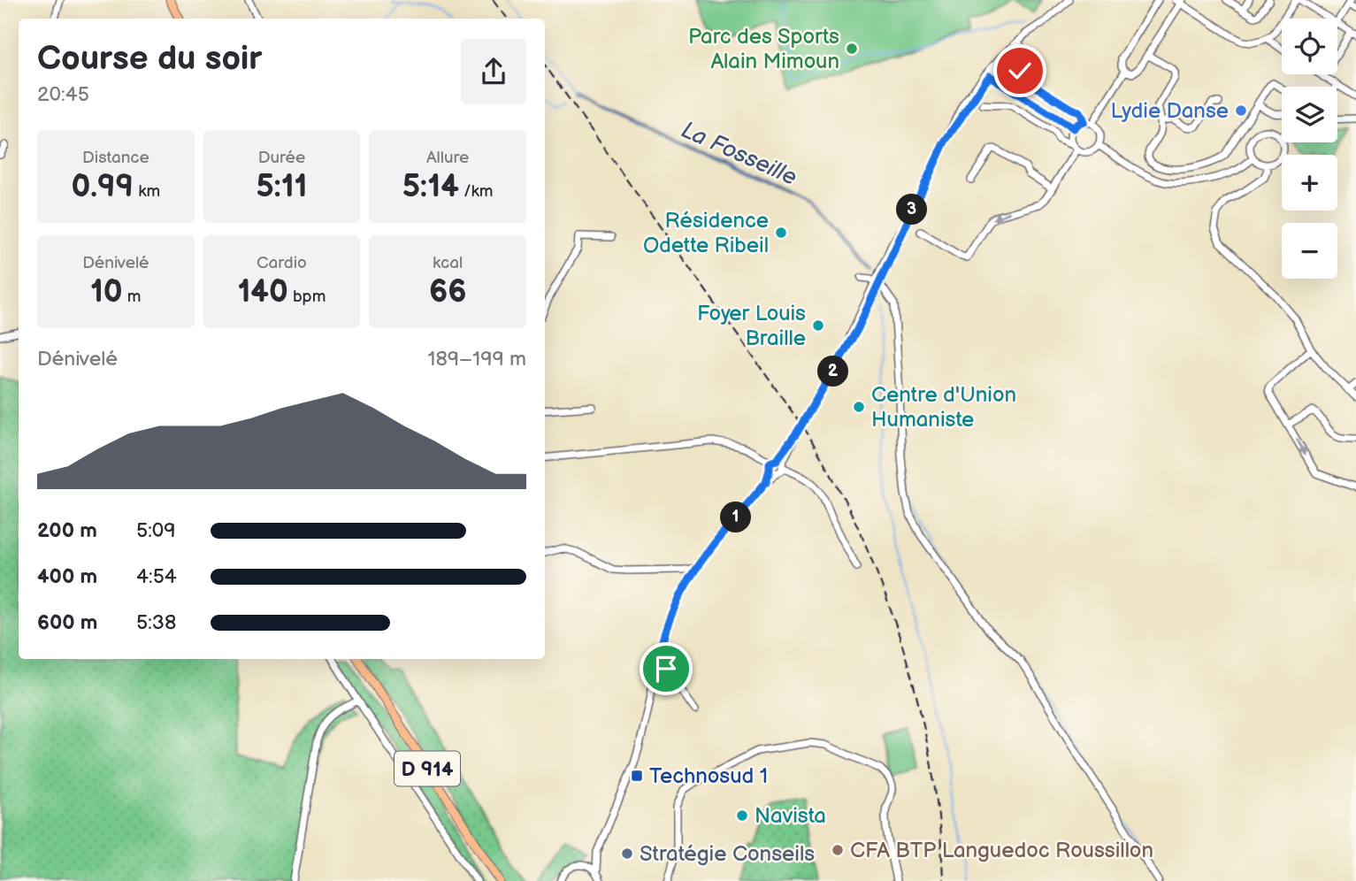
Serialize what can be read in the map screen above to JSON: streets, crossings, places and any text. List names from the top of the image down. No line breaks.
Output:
{"streets":{"main road":["D 914"]},"water":["La Fosseille"],"places":{"other":["Parc des Sports Alain Mimoun","Lydie Danse","Résidence Odette Ribeil","Foyer Louis Braille","Centre d'Union Humaniste","Navista","CFA BTP Languedoc Roussillon","Stratégie Conseils"],"transit":["Technosud 1"]},"page":{"map_buttons":["+","−"],"heading":["Course du soir","20:45"],"stats":[["Distance","0.99 km"],["Durée","5:11"],["Allure","5:14 /km"],["Dénivelé","10 m"],["Cardio","140 bpm"],["kcal","66"]],"pins":["3","2","1"],"chart":["Dénivelé","189–199 m"],"list":[{"name":"200 m","note":"5:09"},{"name":"400 m","note":"4:54"},{"name":"600 m","note":"5:38"}]}}
